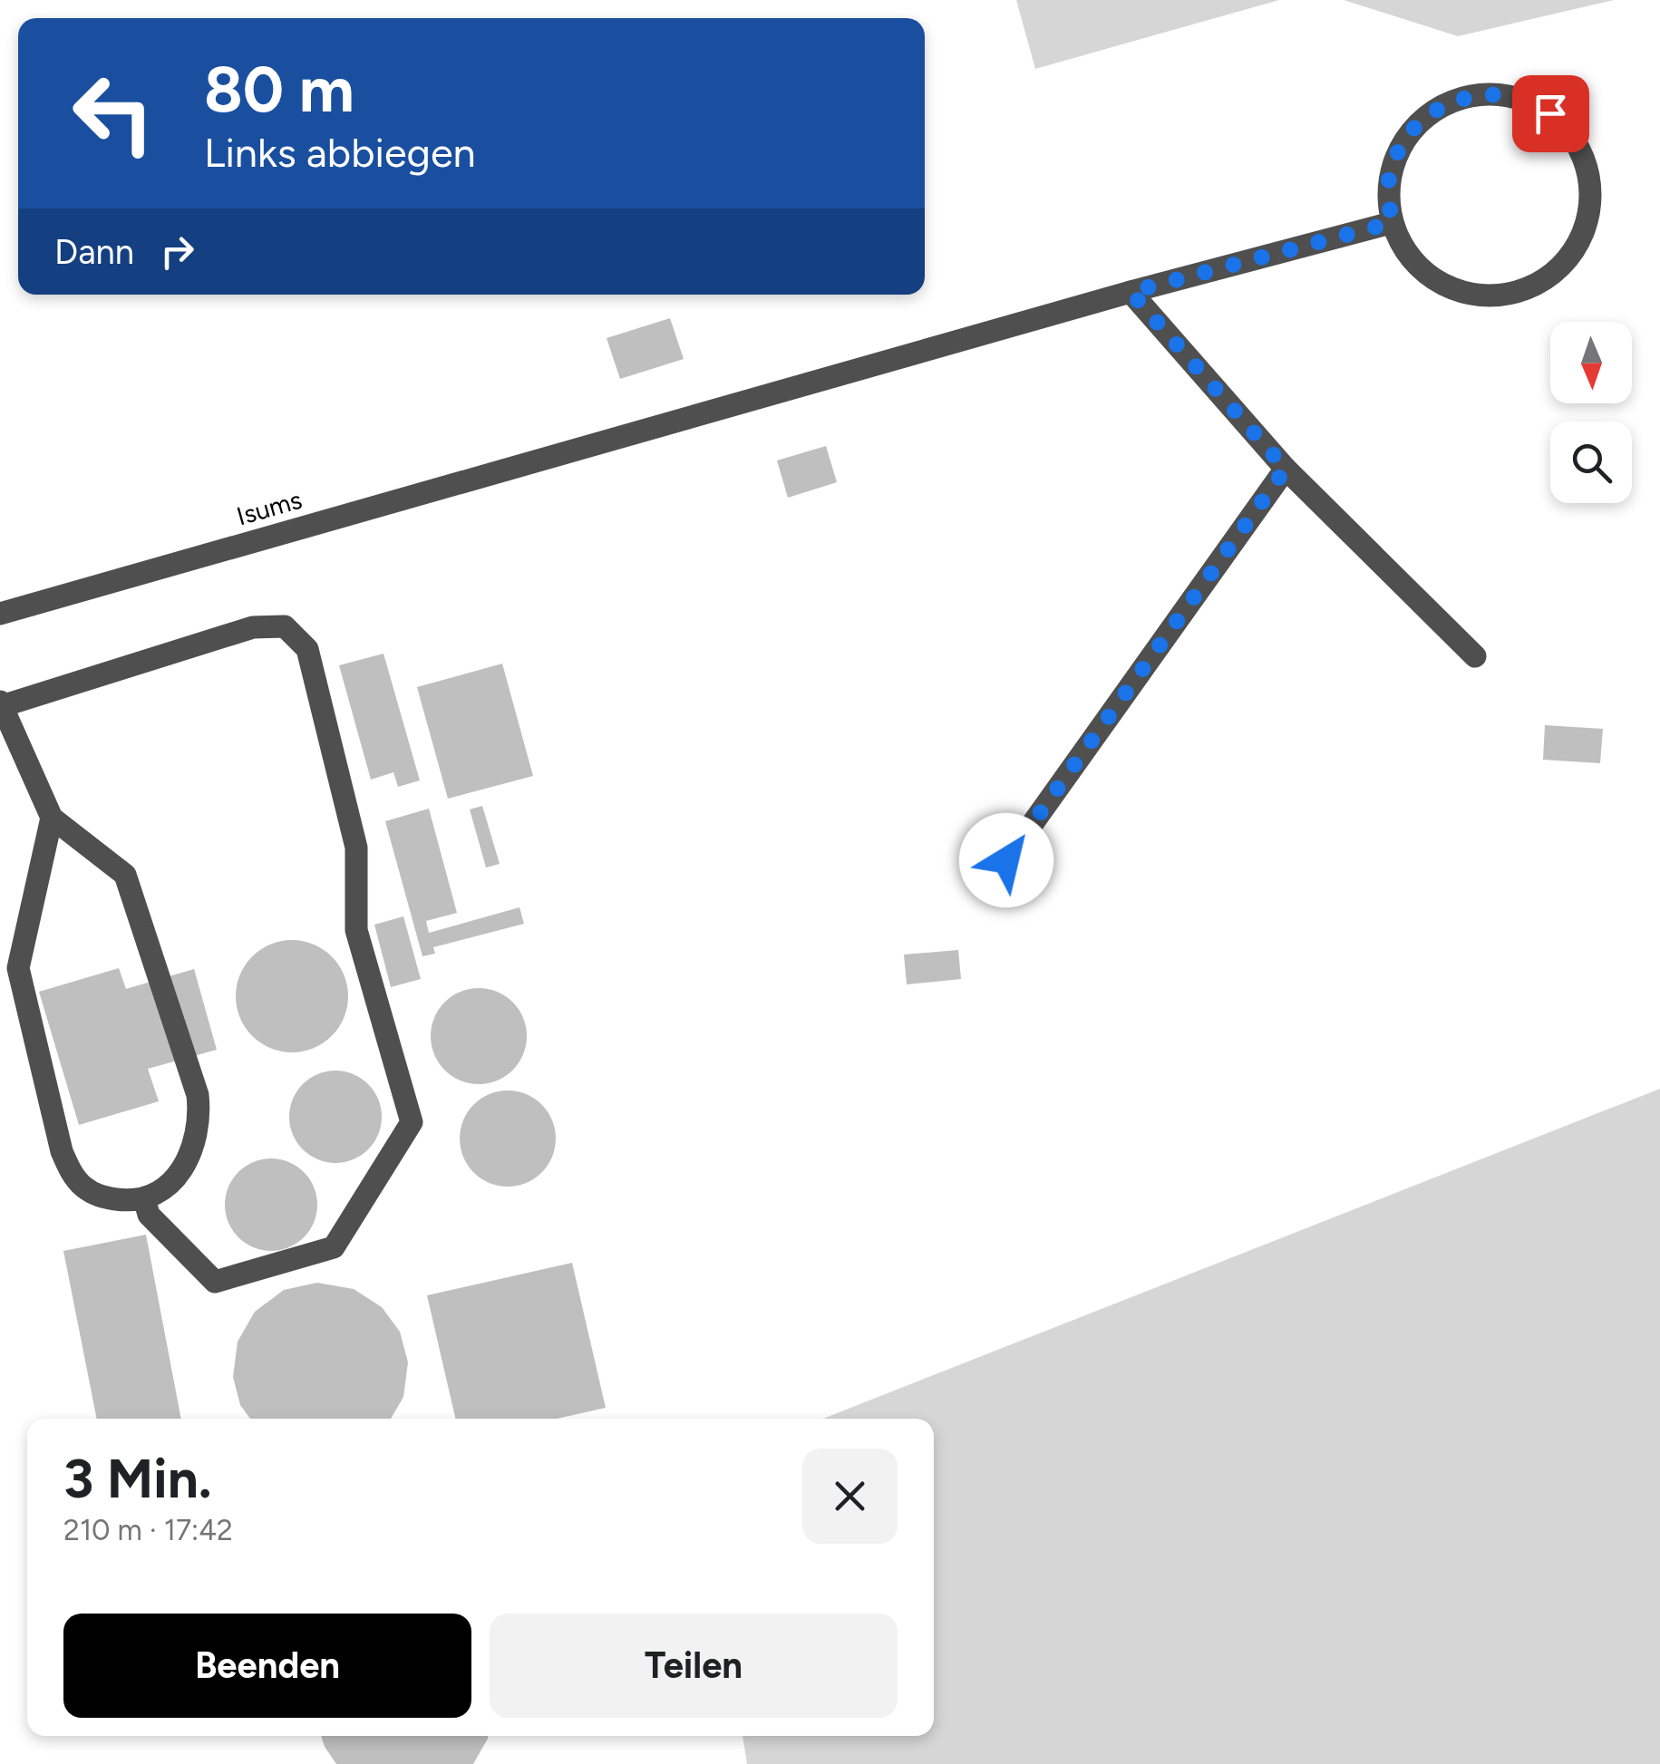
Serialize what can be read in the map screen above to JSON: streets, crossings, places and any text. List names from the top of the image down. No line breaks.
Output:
{"streets":{"lane":["Isums"]},"north":"bottom","page":{"turn":["80 m","Links abbiegen"],"then":"Dann","heading":["3 Min.","210 m · 17:42"],"buttons":["Beenden","Teilen"]}}
